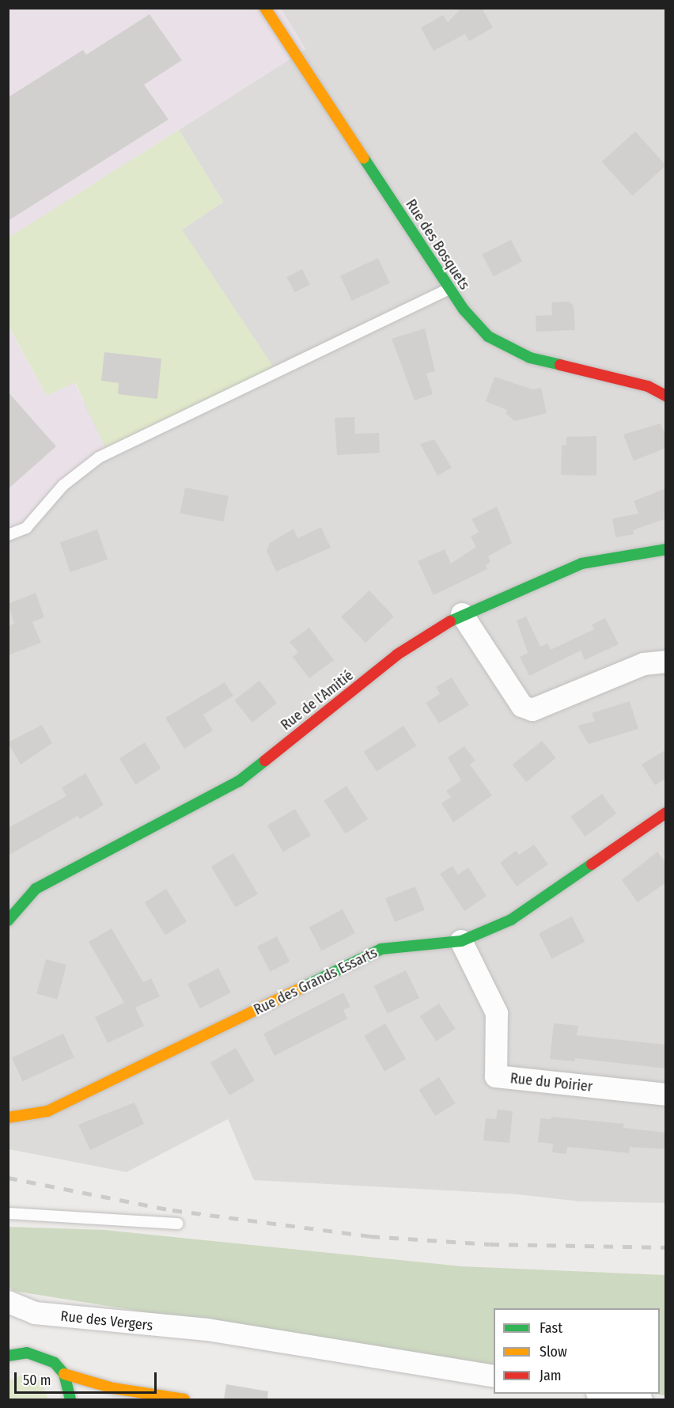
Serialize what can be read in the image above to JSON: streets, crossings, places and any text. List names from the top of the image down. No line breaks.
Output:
{"streets":{"main road":["Rue des Bosquets","Rue de l'Amitié","Rue des Grands Essarts"],"street":["Rue du Poirier","Rue des Vergers"]},"crossings":[["Rue des Grands Essarts","Rue du Poirier"]],"legend":["Fast","Slow","Jam"],"scale_bar":"50 m"}
